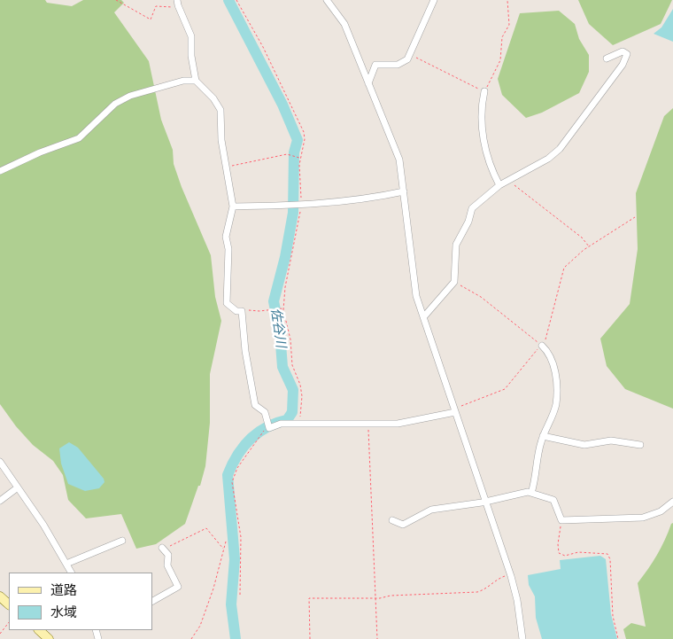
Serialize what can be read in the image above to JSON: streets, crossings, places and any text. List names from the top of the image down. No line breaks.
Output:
{"water":["佐谷川"],"legend":["道路","水域"]}
